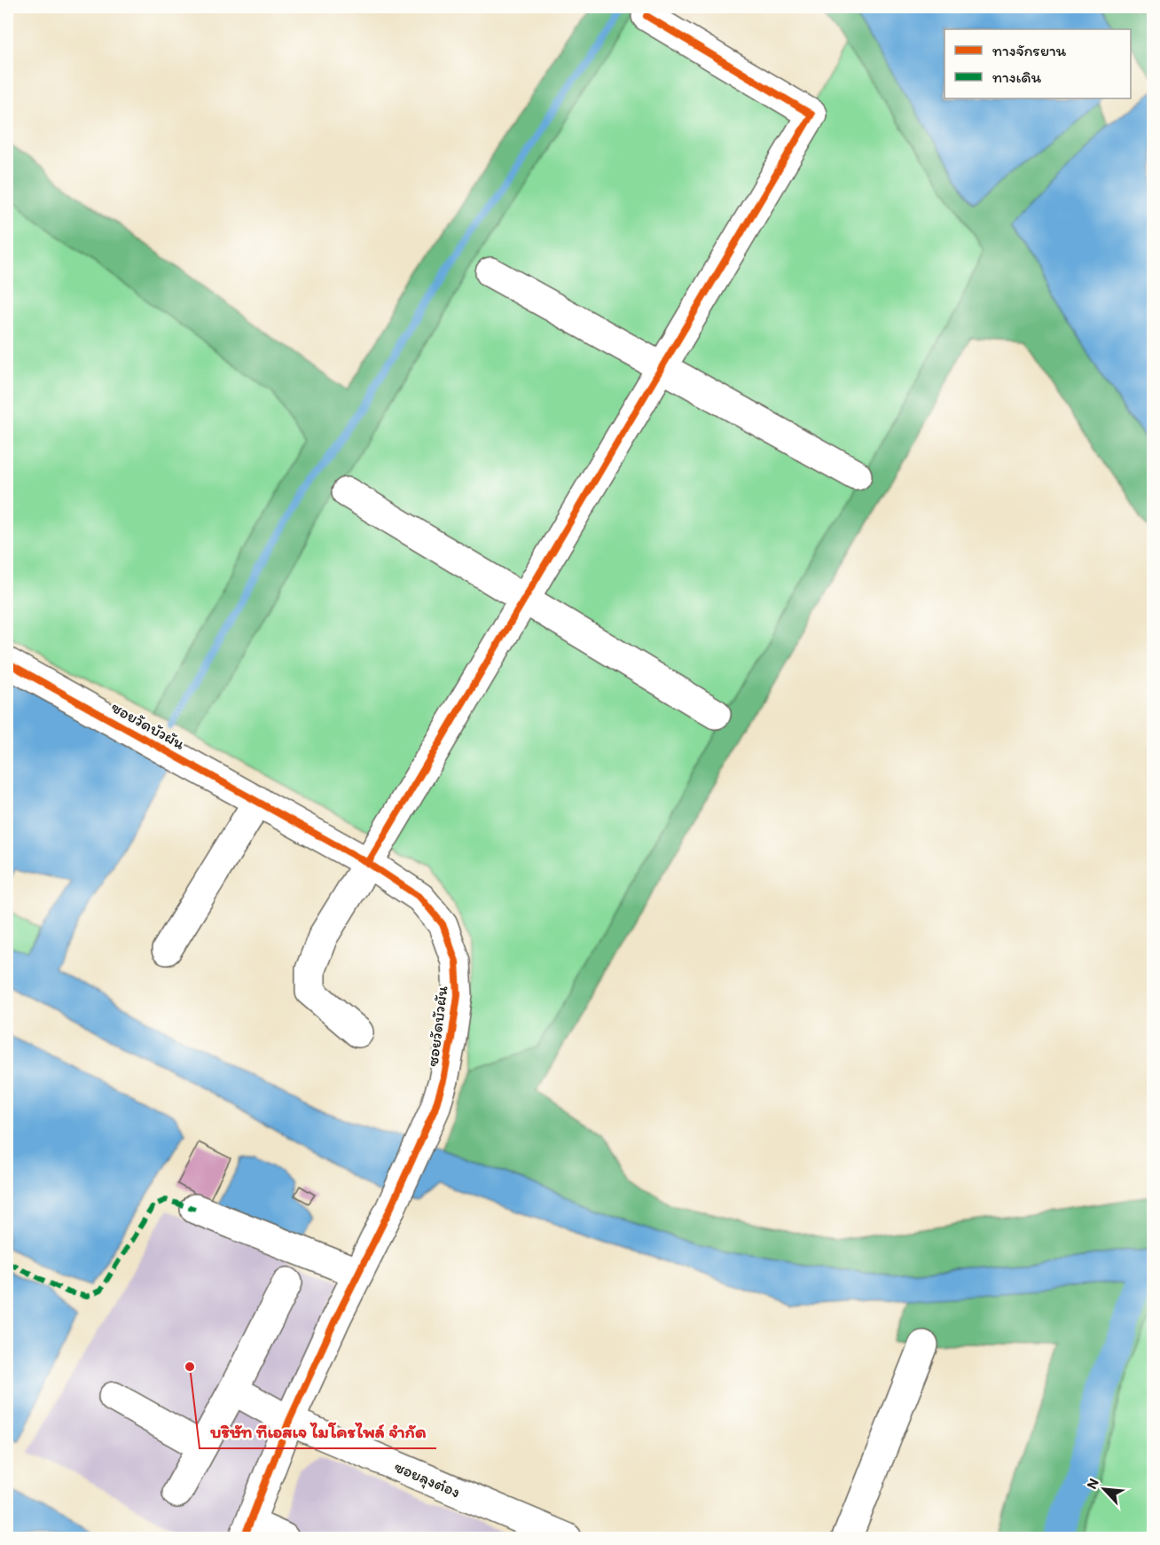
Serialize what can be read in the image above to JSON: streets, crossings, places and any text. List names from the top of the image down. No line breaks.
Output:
{"streets":{"street":["ซอยวัดบัวผัน","ซอยลุงต๋อง"]},"crossings":[["ซอยวัดบัวผัน","ซอยลุงต๋อง"]],"places":["บริษัท ทีเอสเจ ไมโครไพล์ จำกัด"],"legend":["ทางจักรยาน","ทางเดิน"],"north":"top left"}
